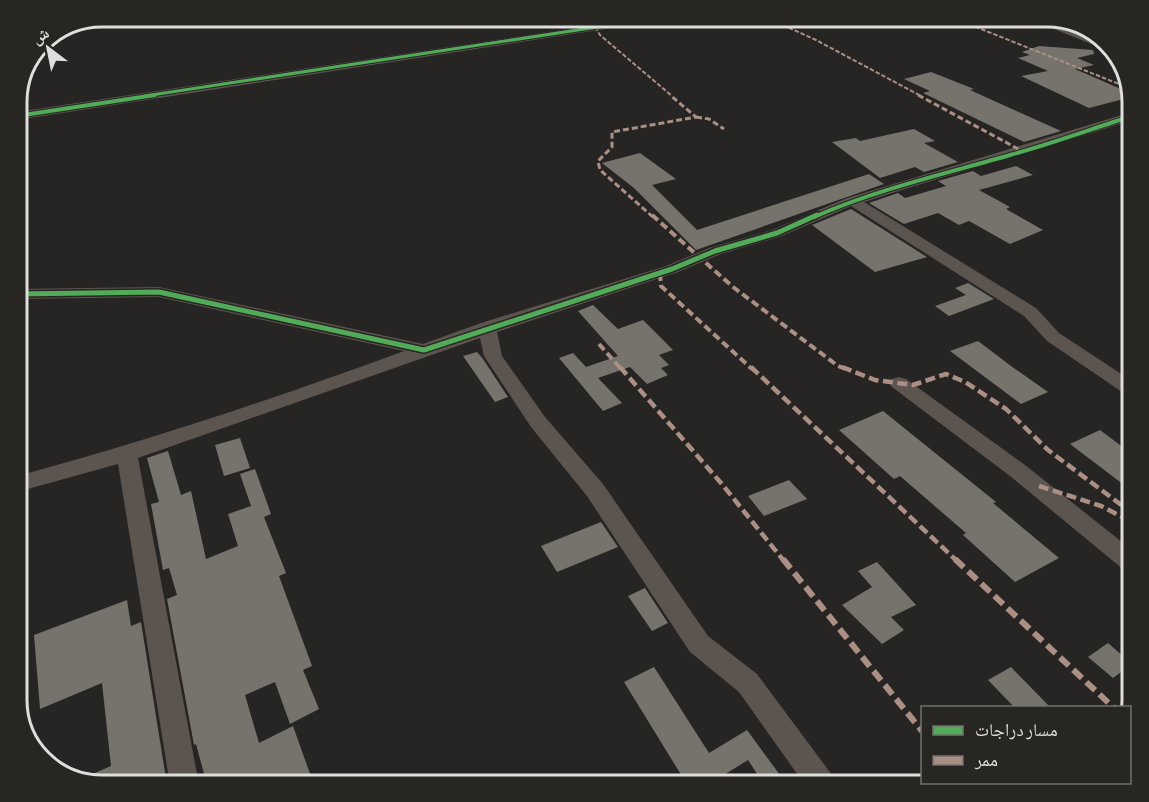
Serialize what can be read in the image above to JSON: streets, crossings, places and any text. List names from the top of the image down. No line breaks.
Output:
{"legend":["مسار دراجات","ممر"],"north":"top left"}
